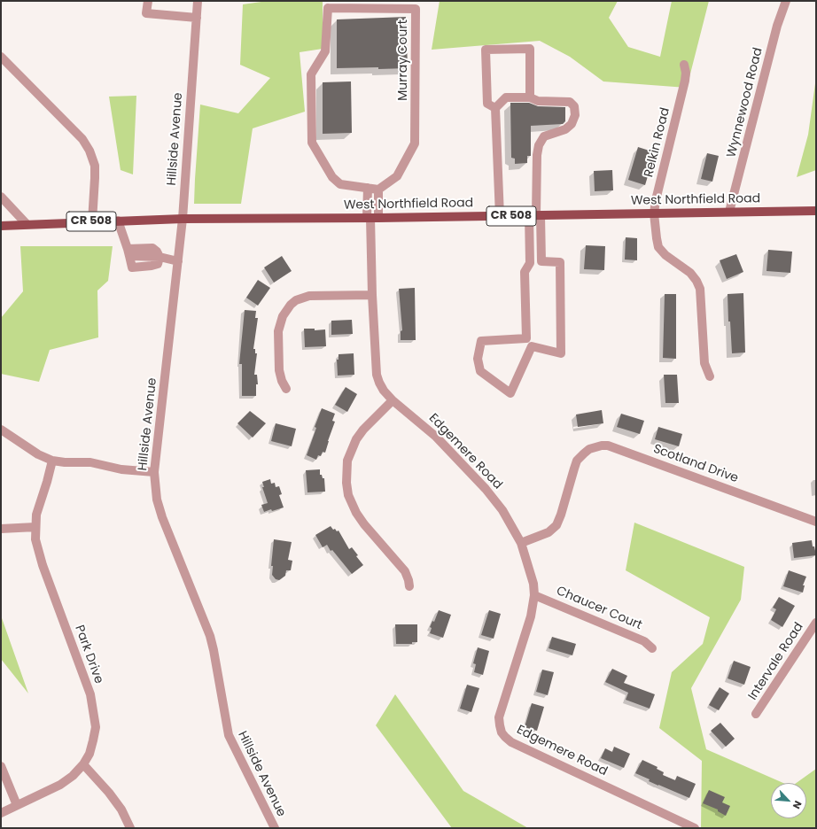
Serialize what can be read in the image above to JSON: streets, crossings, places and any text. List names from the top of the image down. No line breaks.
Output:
{"streets":{"main road":["West Northfield Road","CR 508"],"street":["Murray Court","Wynnewood Road","Hillside Avenue","Relkin Road","Edgemere Road","Scotland Drive","Chaucer Court","Park Drive","Intervale Road"]},"crossings":[["Wynnewood Road","West Northfield Road"],["Hillside Avenue","West Northfield Road"],["Relkin Road","West Northfield Road"],["West Northfield Road","Edgemere Road"],["Edgemere Road","Scotland Drive"],["Edgemere Road","Chaucer Court"]],"north":"bottom right"}
